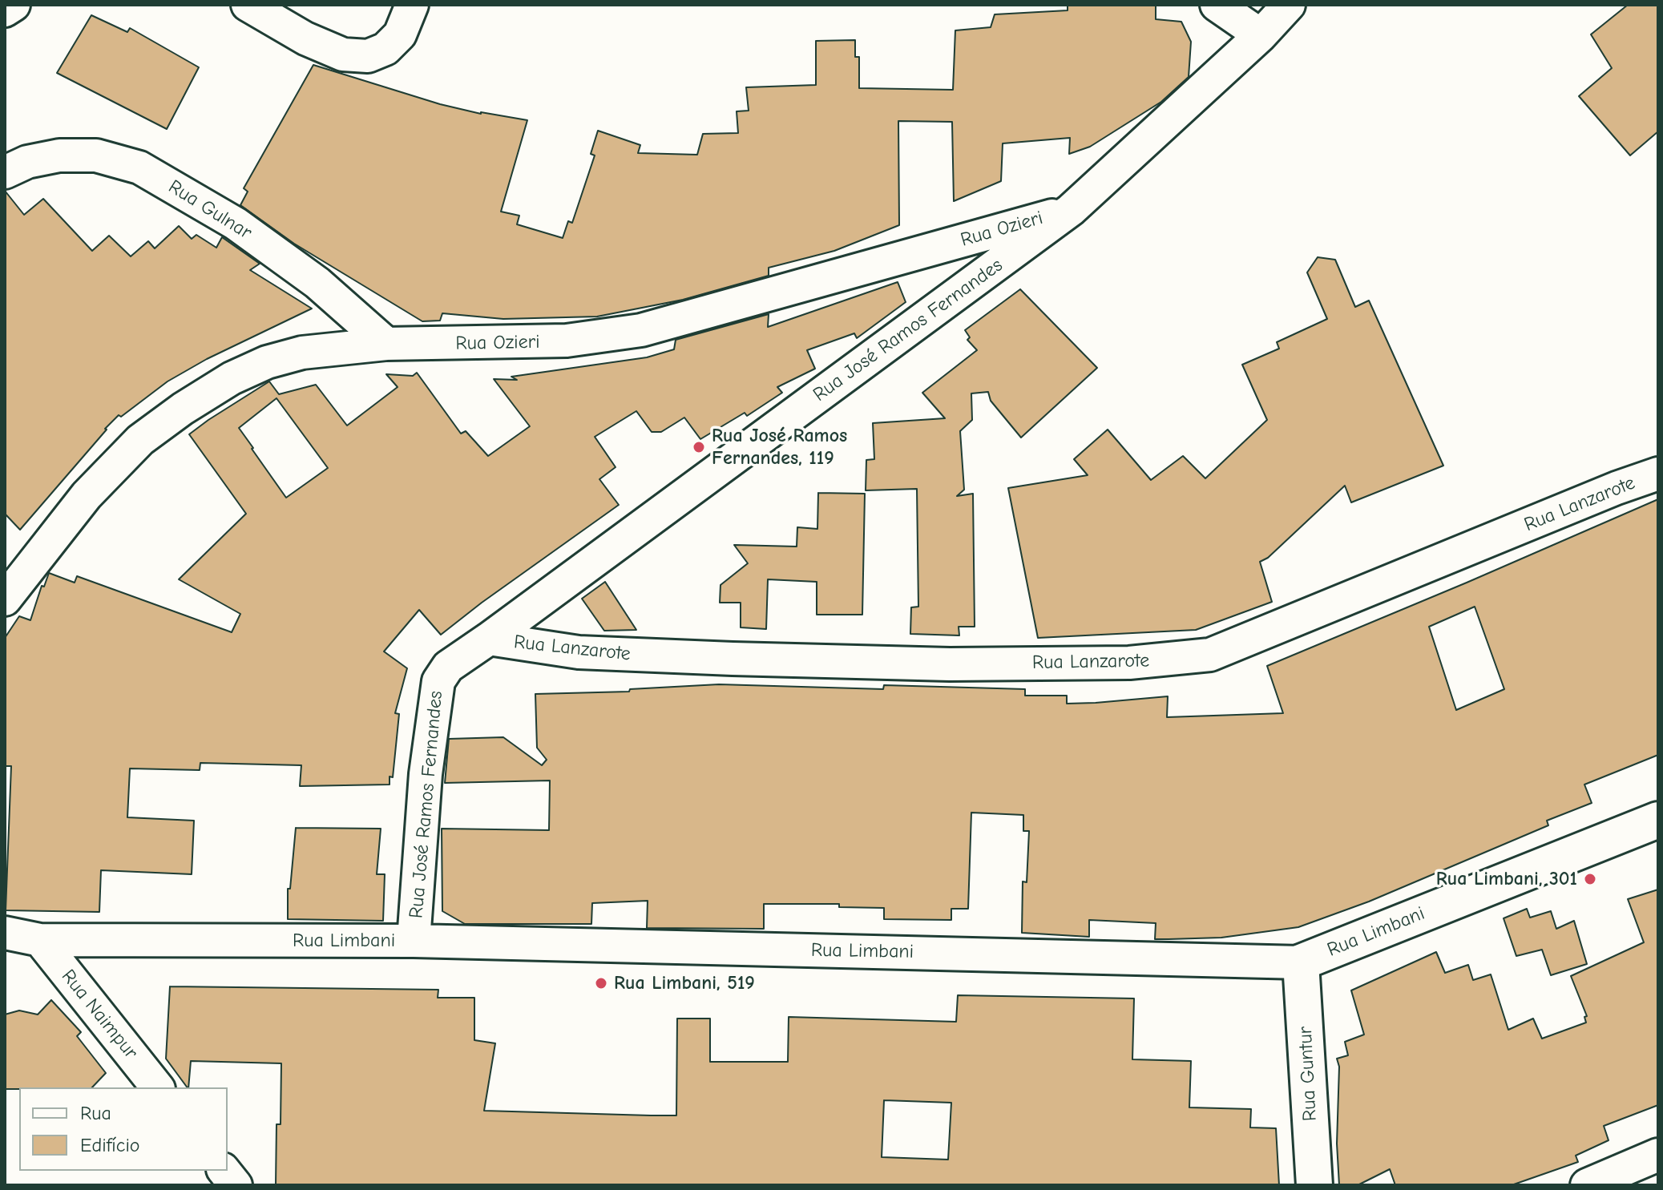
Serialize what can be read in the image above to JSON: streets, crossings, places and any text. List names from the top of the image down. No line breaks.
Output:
{"streets":{"main road":["Rua Limbani","Rua Guntur"],"street":["Rua Gulnar","Rua Ozieri","Rua José Ramos Fernandes","Rua Lanzarote","Rua Naimpur"]},"crossings":[["Rua Gulnar","Rua Ozieri"],["Rua Ozieri","Rua José Ramos Fernandes"],["Rua José Ramos Fernandes","Rua Lanzarote"],["Rua José Ramos Fernandes","Rua Limbani"],["Rua Limbani","Rua Naimpur"],["Rua Limbani","Rua Guntur"]],"places":["Rua José Ramos Fernandes, 119","Rua Limbani, 301","Rua Limbani, 519"],"legend":["Rua","Edifício"]}
